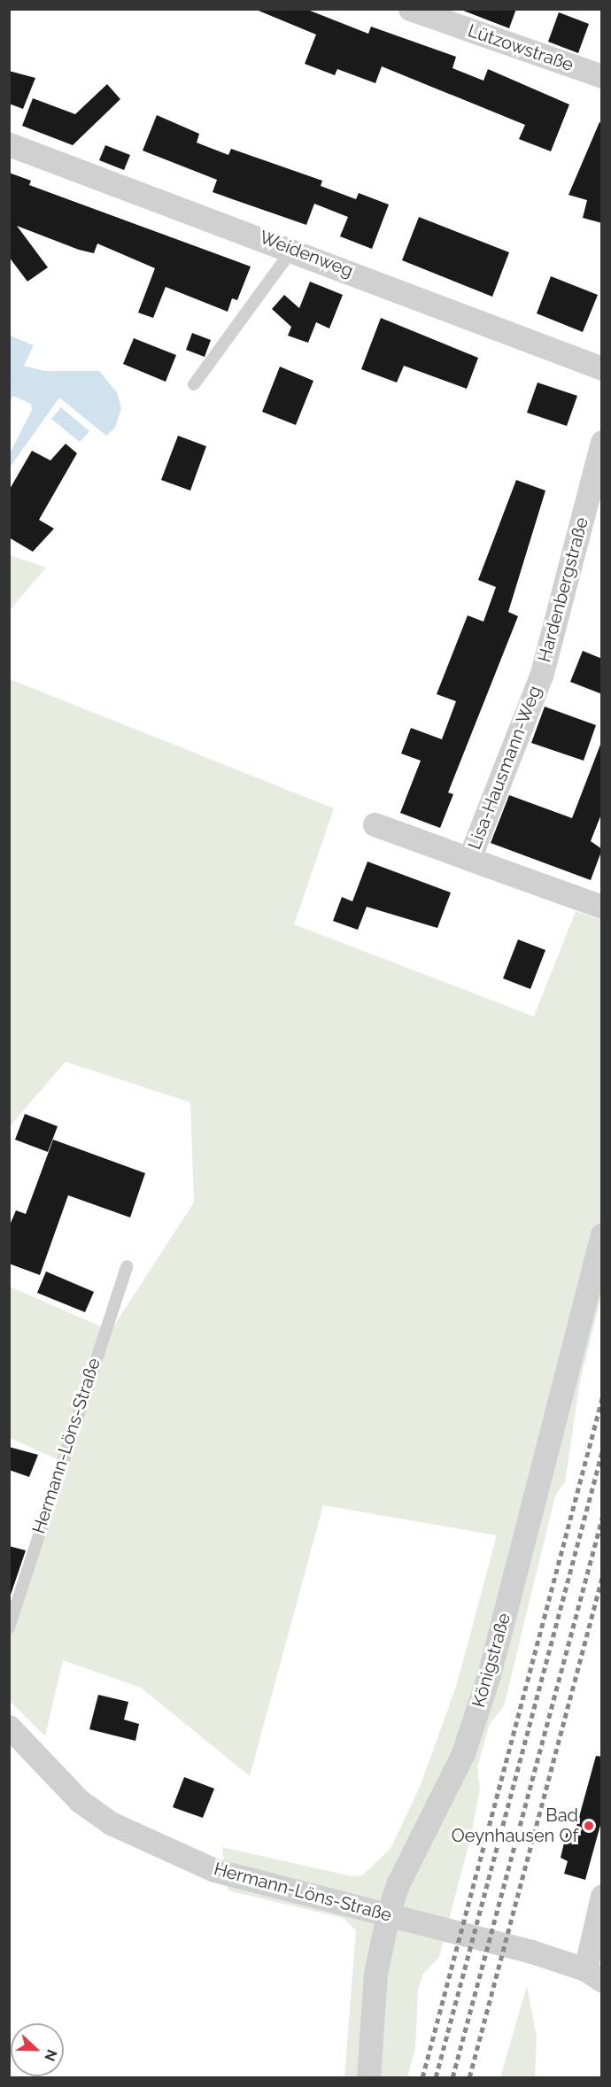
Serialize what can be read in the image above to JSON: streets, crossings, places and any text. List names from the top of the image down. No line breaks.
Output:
{"streets":{"street":["Lützowstraße","Weidenweg","Hardenbergstraße","Lisa-Hausmann-Weg","Hermann-Löns-Straße","Königstraße"]},"crossings":[["Hardenbergstraße","Lisa-Hausmann-Weg"],["Hermann-Löns-Straße","Königstraße"]],"places":["Bad Oeynhausen Of"],"north":"right"}
